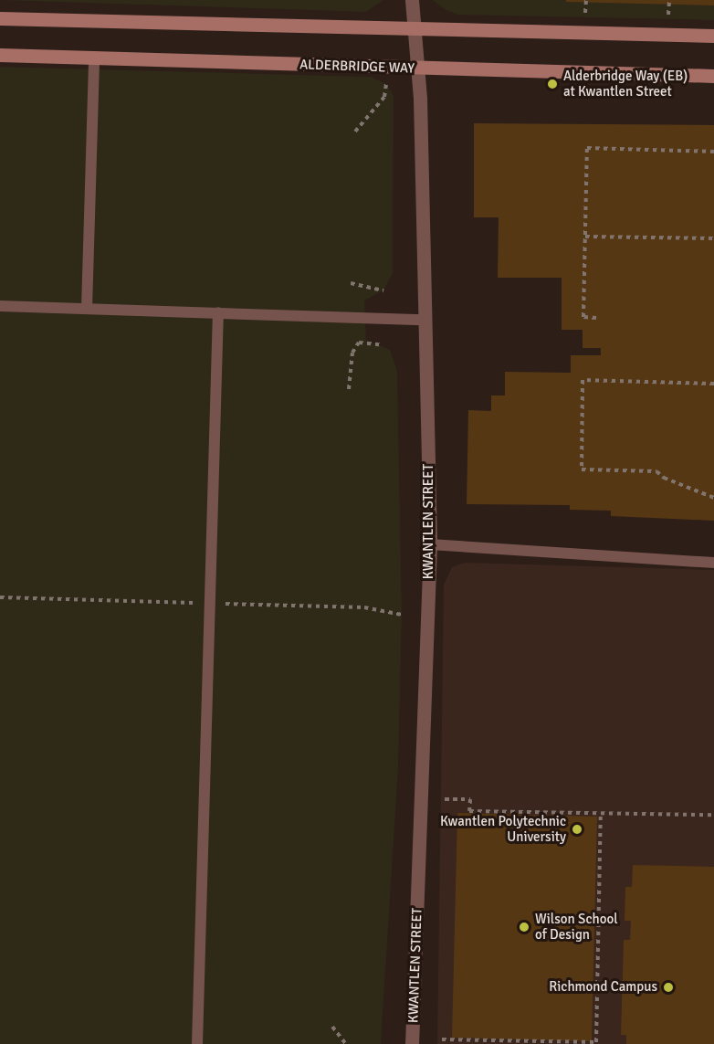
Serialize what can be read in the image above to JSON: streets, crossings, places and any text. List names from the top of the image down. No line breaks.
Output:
{"streets":{"main road":["ALDERBRIDGE WAY"],"street":["KWANTLEN STREET"]},"crossings":[["ALDERBRIDGE WAY","KWANTLEN STREET"]],"places":["Alderbridge Way (EB) at Kwantlen Street","Kwantlen Polytechnic University","Wilson School of Design","Richmond Campus"]}
